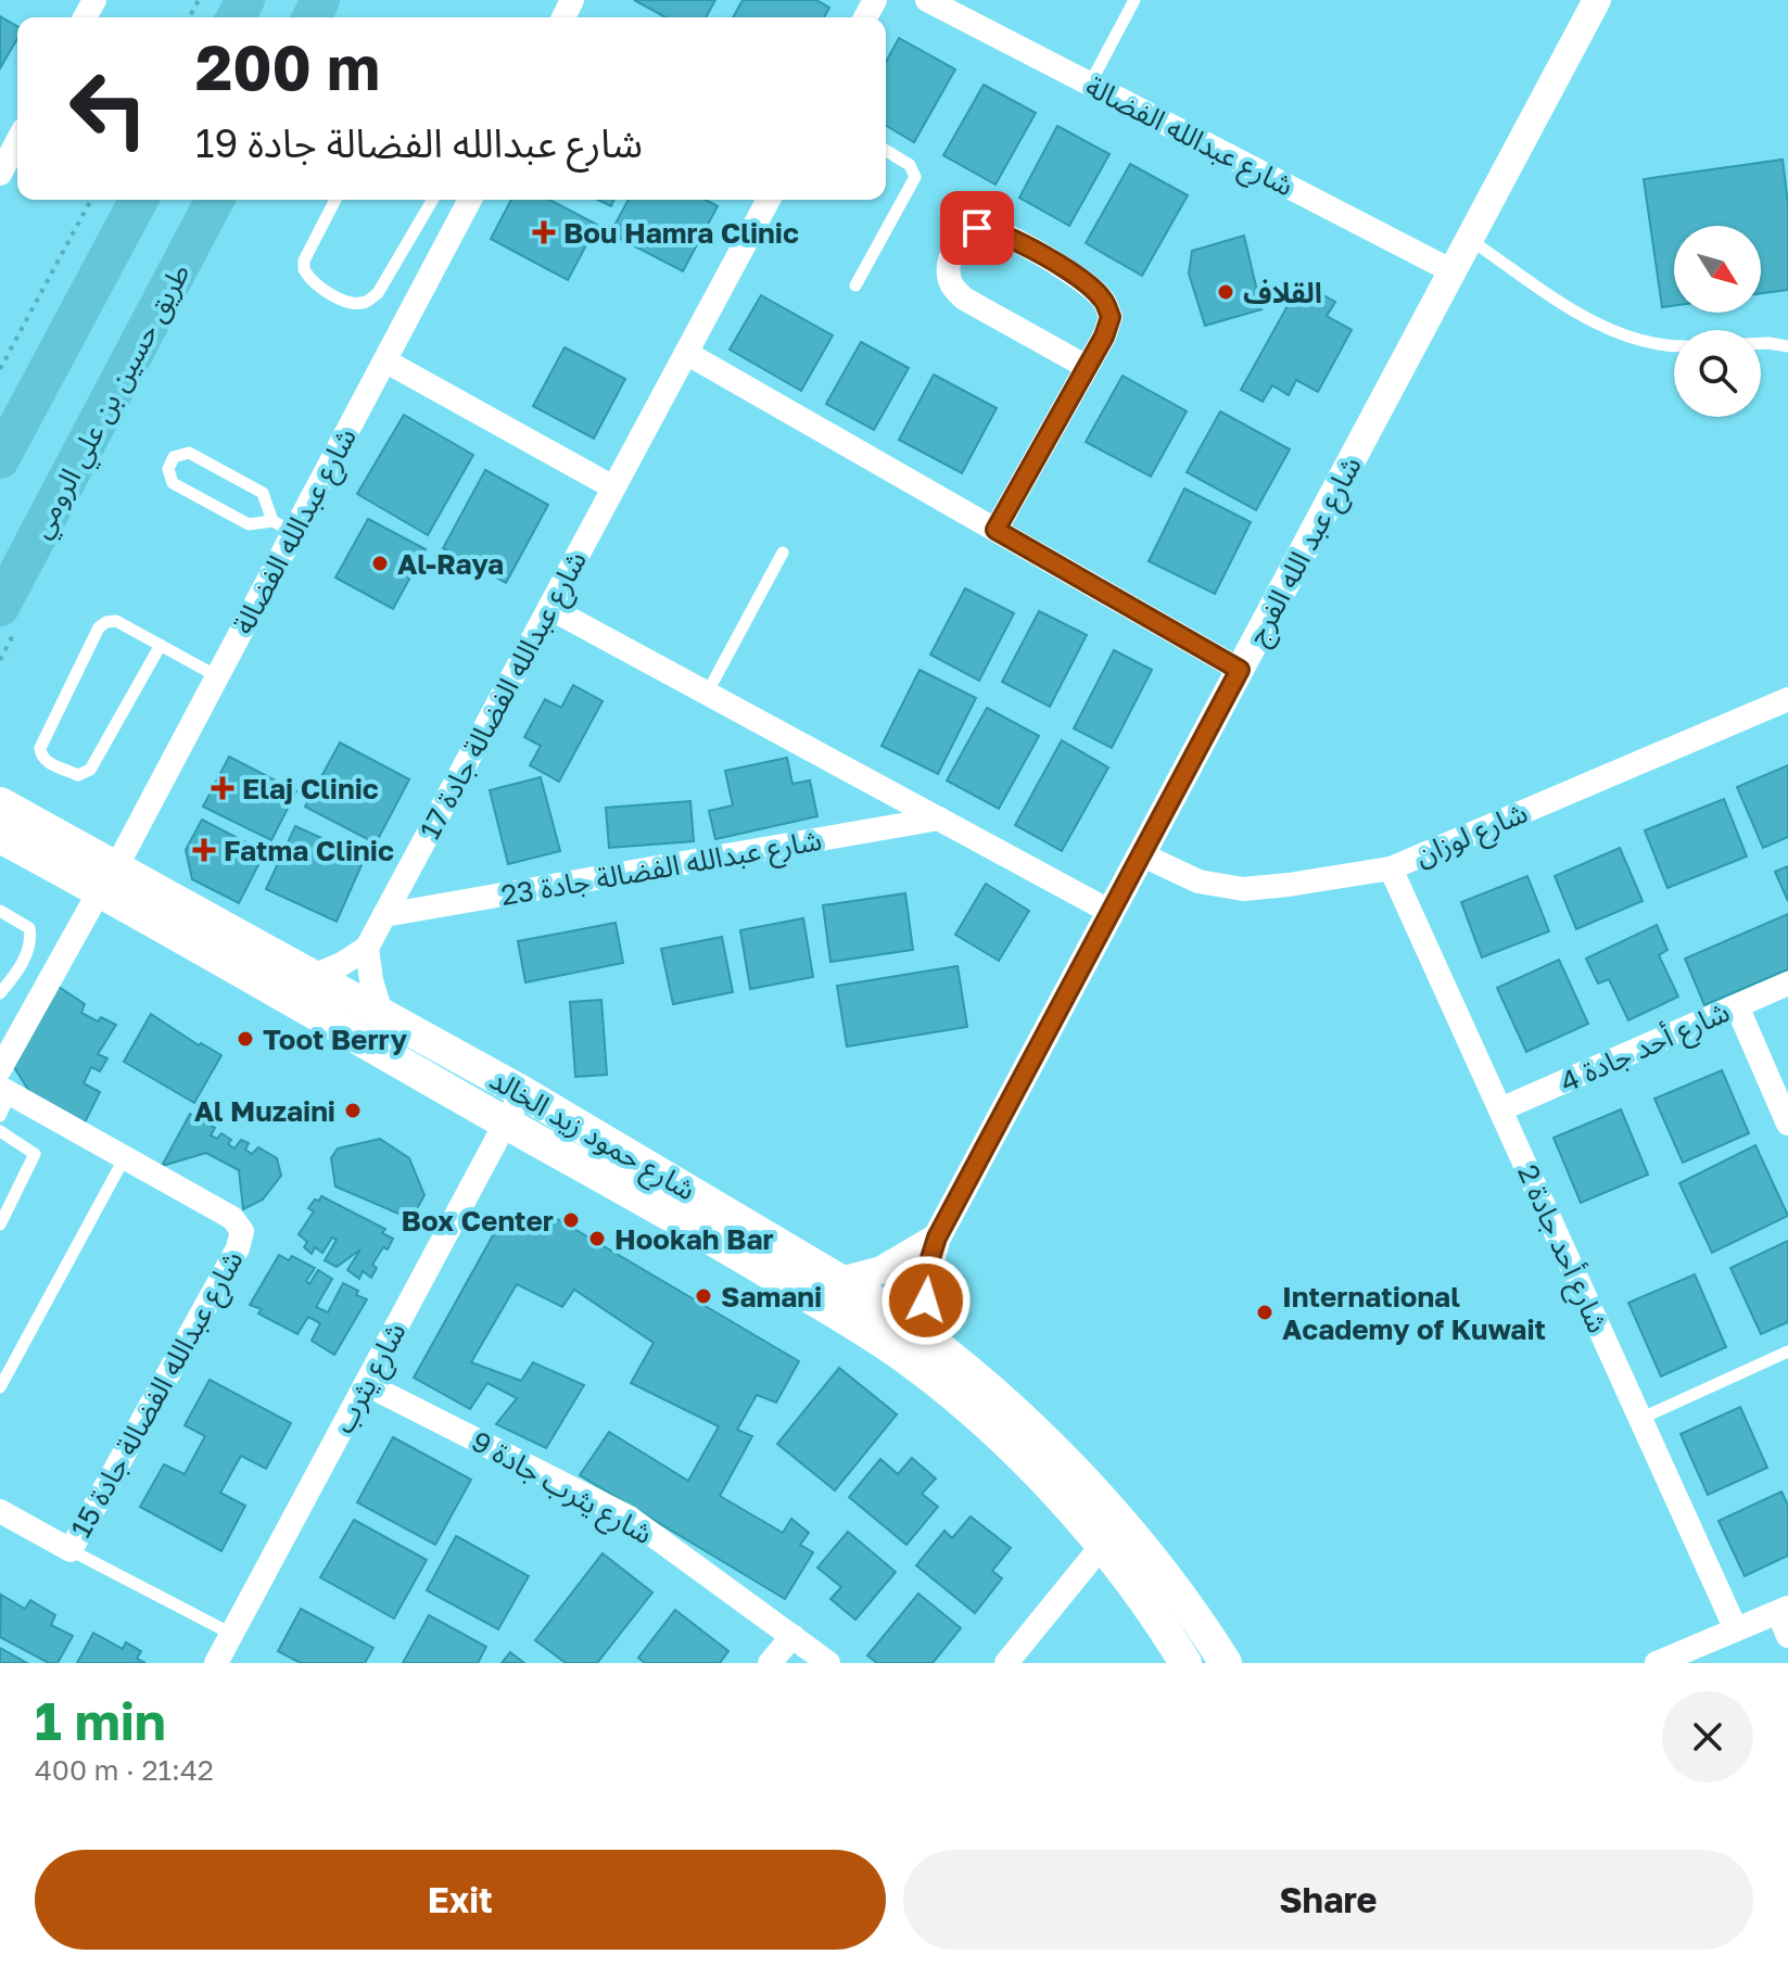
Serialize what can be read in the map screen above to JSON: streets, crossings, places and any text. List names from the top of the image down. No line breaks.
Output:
{"streets":{"highway":["طريق حسين بن علي الرومي"],"main road":["شارع حمود زيد الخالد"],"street":["شارع عبدالله الفضالة","شارع عبد الله الفرج","شارع عبدالله الفضالة جادة 17","شارع لوزان","شارع عبدالله الفضالة جادة 23","شارع أحد جادة 4","شارع أحد جادة 2","شارع يثرب","شارع عبدالله الفضالة جادة 15","شارع يثرب جادة 9"]},"crossings":[["شارع عبدالله الفضالة","شارع عبد الله الفرج"],["شارع عبدالله الفضالة","شارع حمود زيد الخالد"],["شارع عبد الله الفرج","شارع لوزان"],["شارع عبد الله الفرج","شارع حمود زيد الخالد"],["شارع عبدالله الفضالة جادة 17","شارع عبدالله الفضالة جادة 23"],["شارع لوزان","شارع أحد جادة 2"],["شارع أحد جادة 4","شارع أحد جادة 2"],["شارع حمود زيد الخالد","شارع يثرب"],["شارع يثرب","شارع يثرب جادة 9"]],"places":{"health":["Bou Hamra Clinic","Elaj Clinic","Fatma Clinic"],"other":["القلاف","Al-Raya","Toot Berry","Al Muzaini","Box Center","Hookah Bar","Samani","International Academy of Kuwait"]},"north":"bottom right","page":{"turn":["200 m","شارع عبدالله الفضالة جادة 19"],"heading":["1 min","400 m · 21:42"],"buttons":["Exit","Share"]}}
